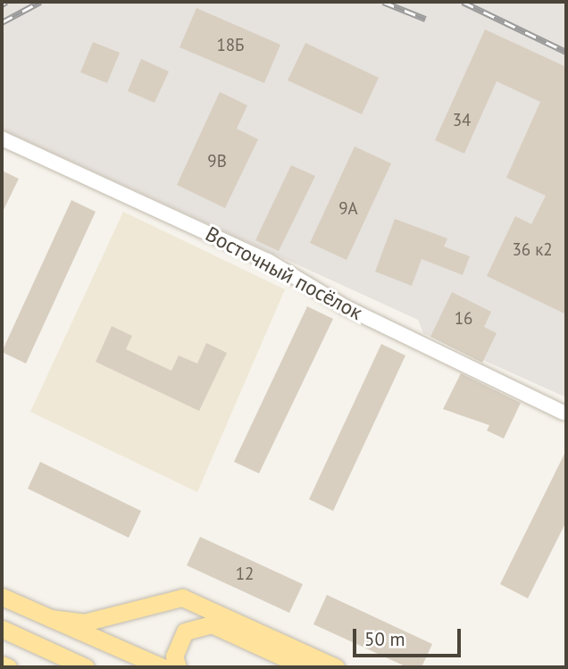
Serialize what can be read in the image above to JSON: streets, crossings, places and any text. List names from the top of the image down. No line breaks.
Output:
{"streets":{"street":["Восточный посёлок"]},"house_numbers":["18Б","34","9В","9А","36 к2","16","12"],"scale_bar":"50 m"}
